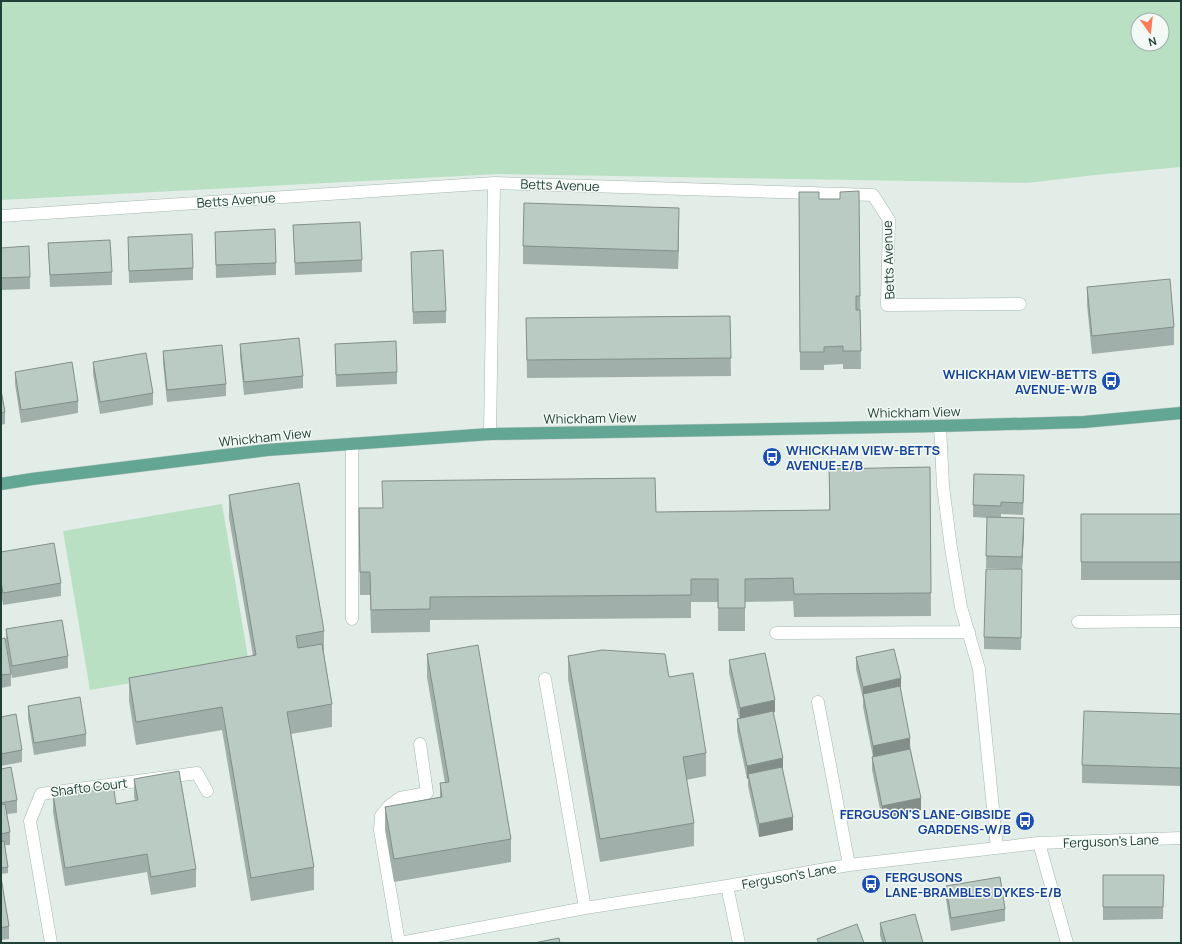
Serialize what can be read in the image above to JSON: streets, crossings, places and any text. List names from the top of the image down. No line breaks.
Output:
{"streets":{"main road":["Whickham View"],"street":["Betts Avenue","Shafto Court","Ferguson's Lane"]},"places":{"bus stop":["WHICKHAM VIEW-BETTS AVENUE-W/B","WHICKHAM VIEW-BETTS AVENUE-E/B","FERGUSON'S LANE-GIBSIDE GARDENS-W/B","FERGUSONS LANE-BRAMBLES DYKES-E/B"]},"north":"bottom"}
